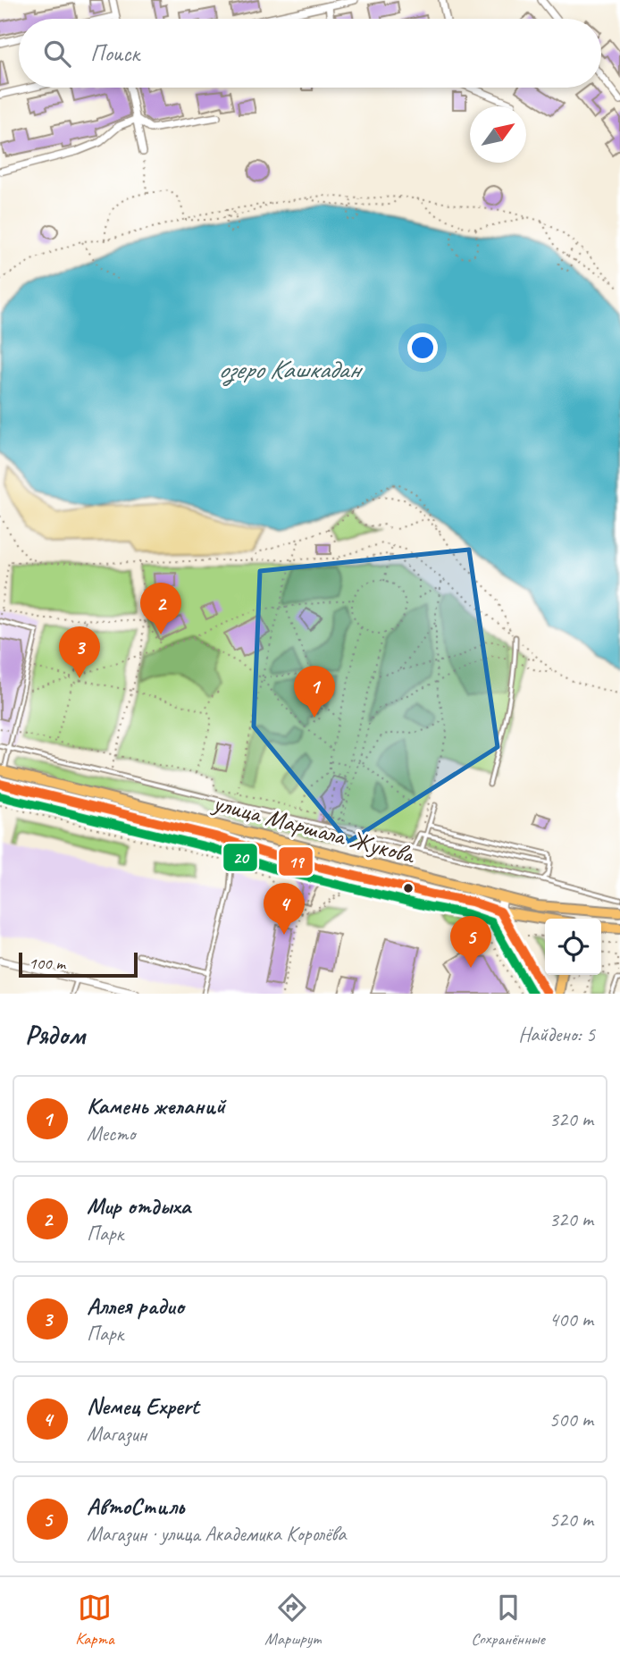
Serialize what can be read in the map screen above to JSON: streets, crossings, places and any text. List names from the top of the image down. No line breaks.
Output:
{"streets":{"main road":["улица Маршала Жукова"]},"water":["озеро Кашкадан"],"lines":["transit line 19","transit line 20"],"scale_bar":"100 m","north":"top right","page":{"search":"Поиск","pins":["2","3","1","4","5"],"scale":"100 m","heading":["Рядом","Найдено: 5"],"list":[{"mark":"1","name":"Камень желаний","note":"Место","value":"320 m"},{"mark":"2","name":"Мир отдыха","note":"Парк","value":"320 m"},{"mark":"3","name":"Аллея радио","note":"Парк","value":"400 m"},{"mark":"4","name":"Nемец Expert","note":"Магазин","value":"500 m"},{"mark":"5","name":"АвтоСтиль","note":"Магазин · улица Академика Королёва","value":"520 m"}],"nav":["Карта","Маршрут","Сохранённые"]}}
